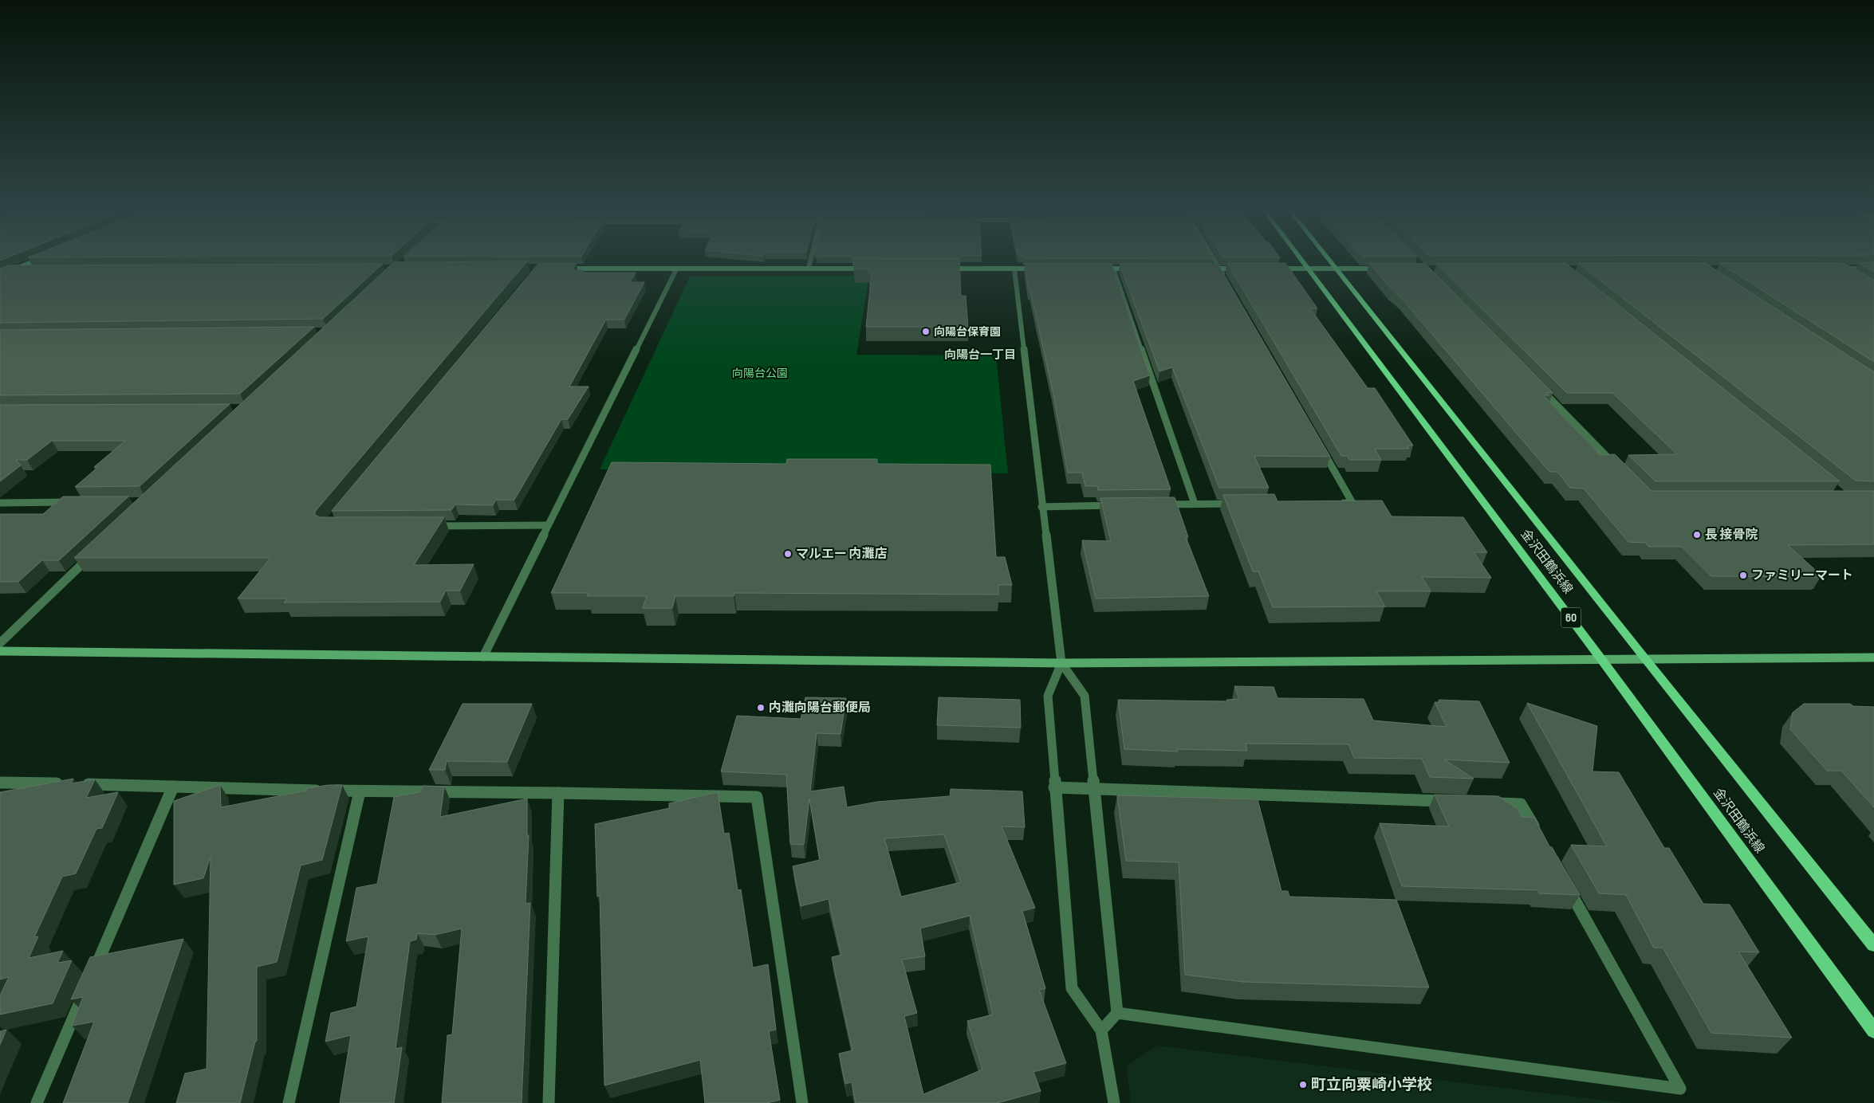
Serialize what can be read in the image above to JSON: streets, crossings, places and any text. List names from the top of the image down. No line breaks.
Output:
{"streets":{"main road":["金沢田鶴浜線","60"]},"districts":["向陽台一丁目"],"parks":["向陽台公園"],"places":["向陽台保育園","長 接骨院","マルエー 内灘店","ファミリーマート","内灘向陽台郵便局","町立向粟崎小学校"]}
